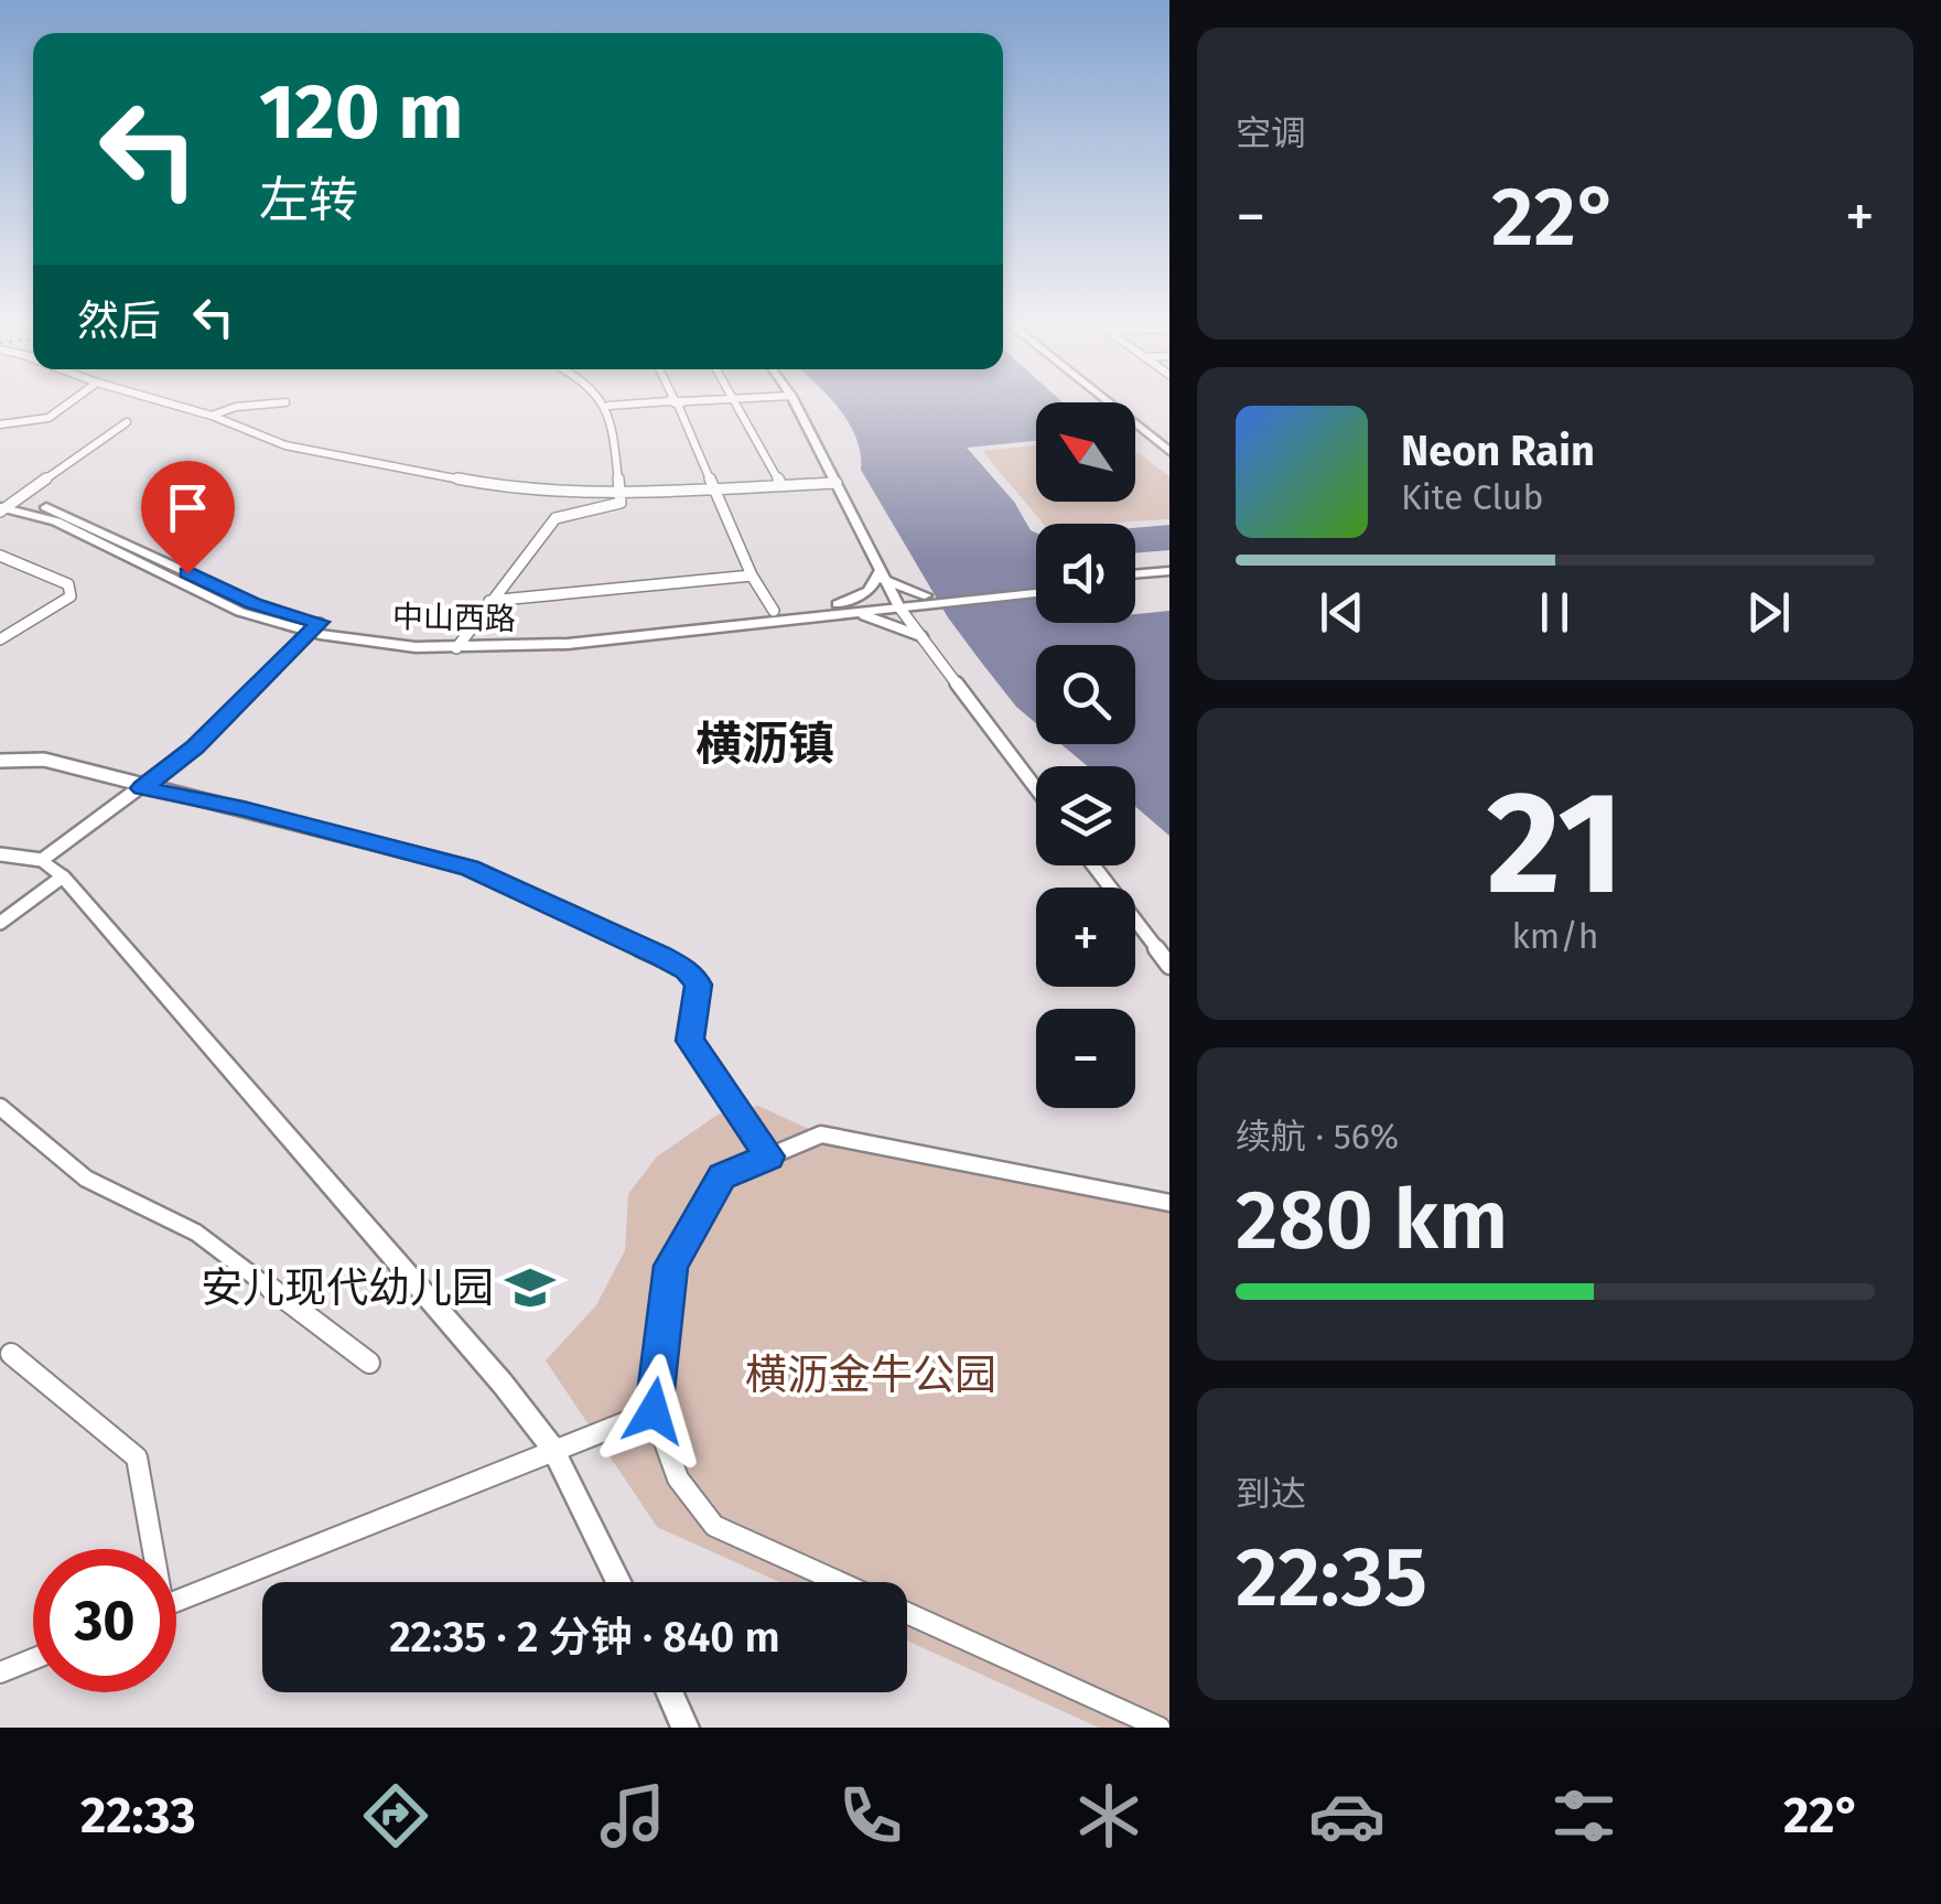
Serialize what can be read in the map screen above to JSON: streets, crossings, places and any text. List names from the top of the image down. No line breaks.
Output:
{"streets":{"main road":["中山西路"]},"districts":["横沥镇"],"parks":["横沥金牛公园"],"places":{"school or university":["安儿现代幼儿园"]},"north":"top left","page":{"tile":["空调",["21","km/h"],["续航 · 56%","280 km"],["到达","22:35"]],"turn":["120 m","左转"],"heat":["−","22°","+"],"then":"然后","map_buttons":["+","−"],"song":["Neon Rain","Kite Club"],"limit":"30","trip":"22:35 · 2 分钟 · 840 m","tabs":["22:33","22°"]}}
